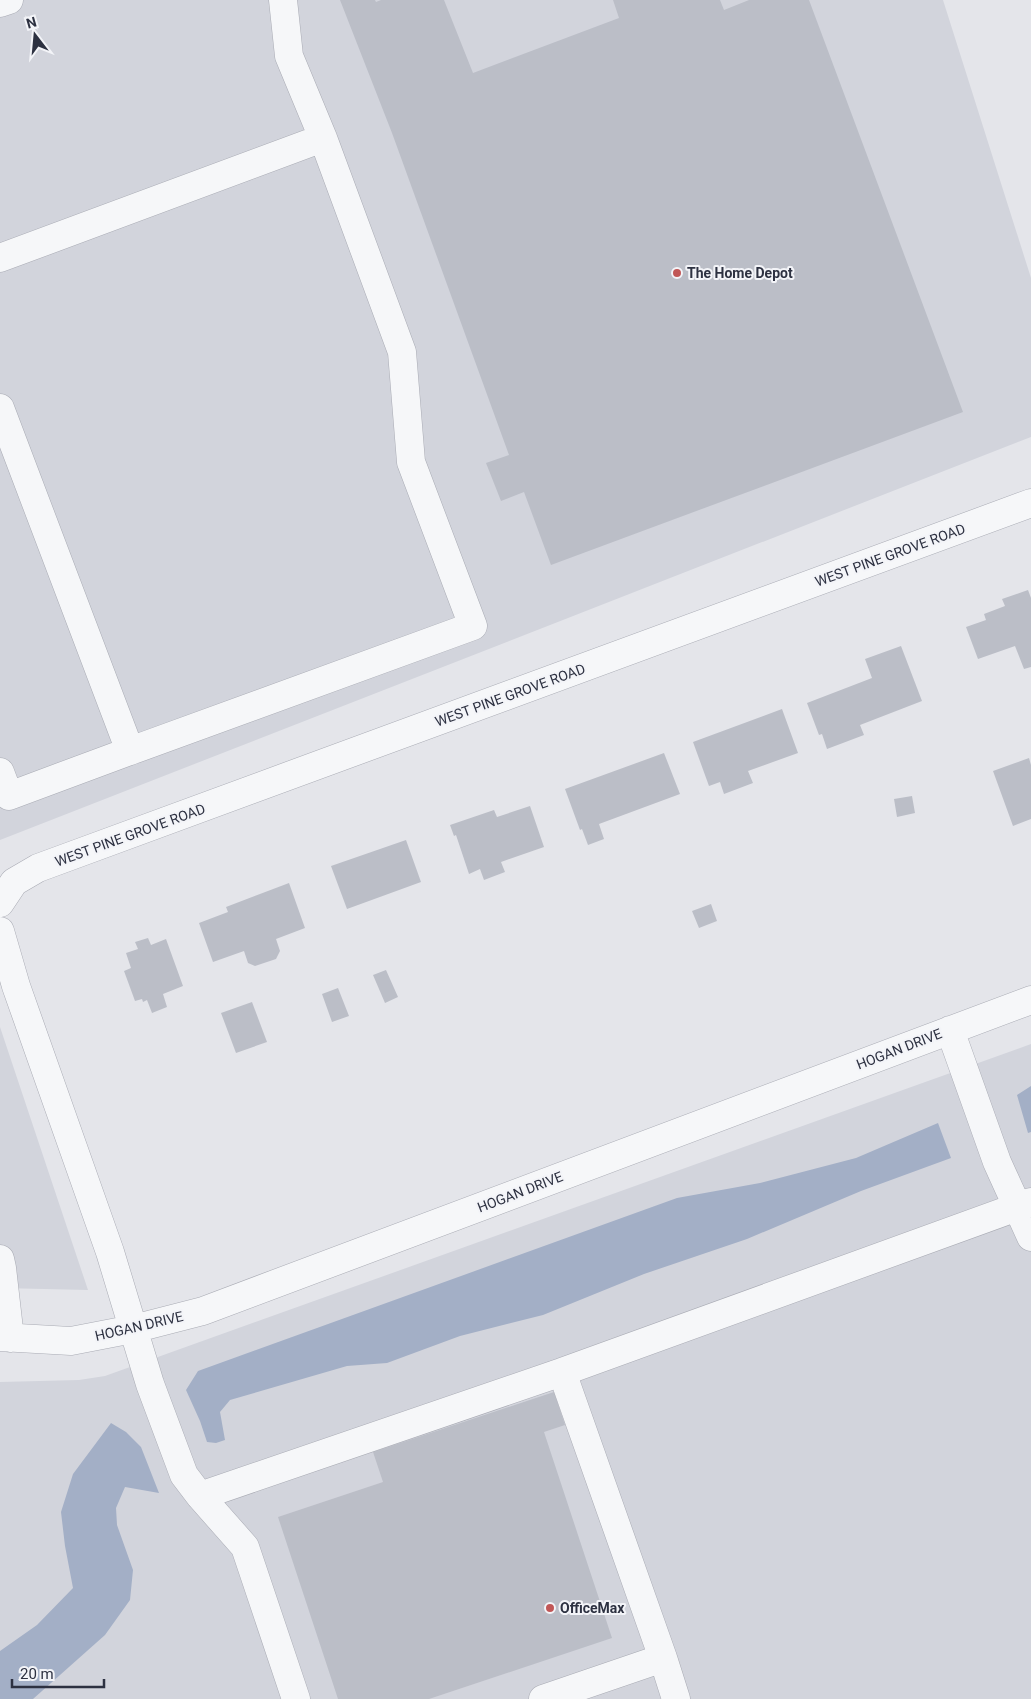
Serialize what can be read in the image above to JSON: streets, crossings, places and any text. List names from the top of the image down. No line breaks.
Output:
{"streets":{"street":["WEST PINE GROVE ROAD","HOGAN DRIVE"]},"places":["The Home Depot","OfficeMax"],"scale_bar":"20 m","north":"top"}
